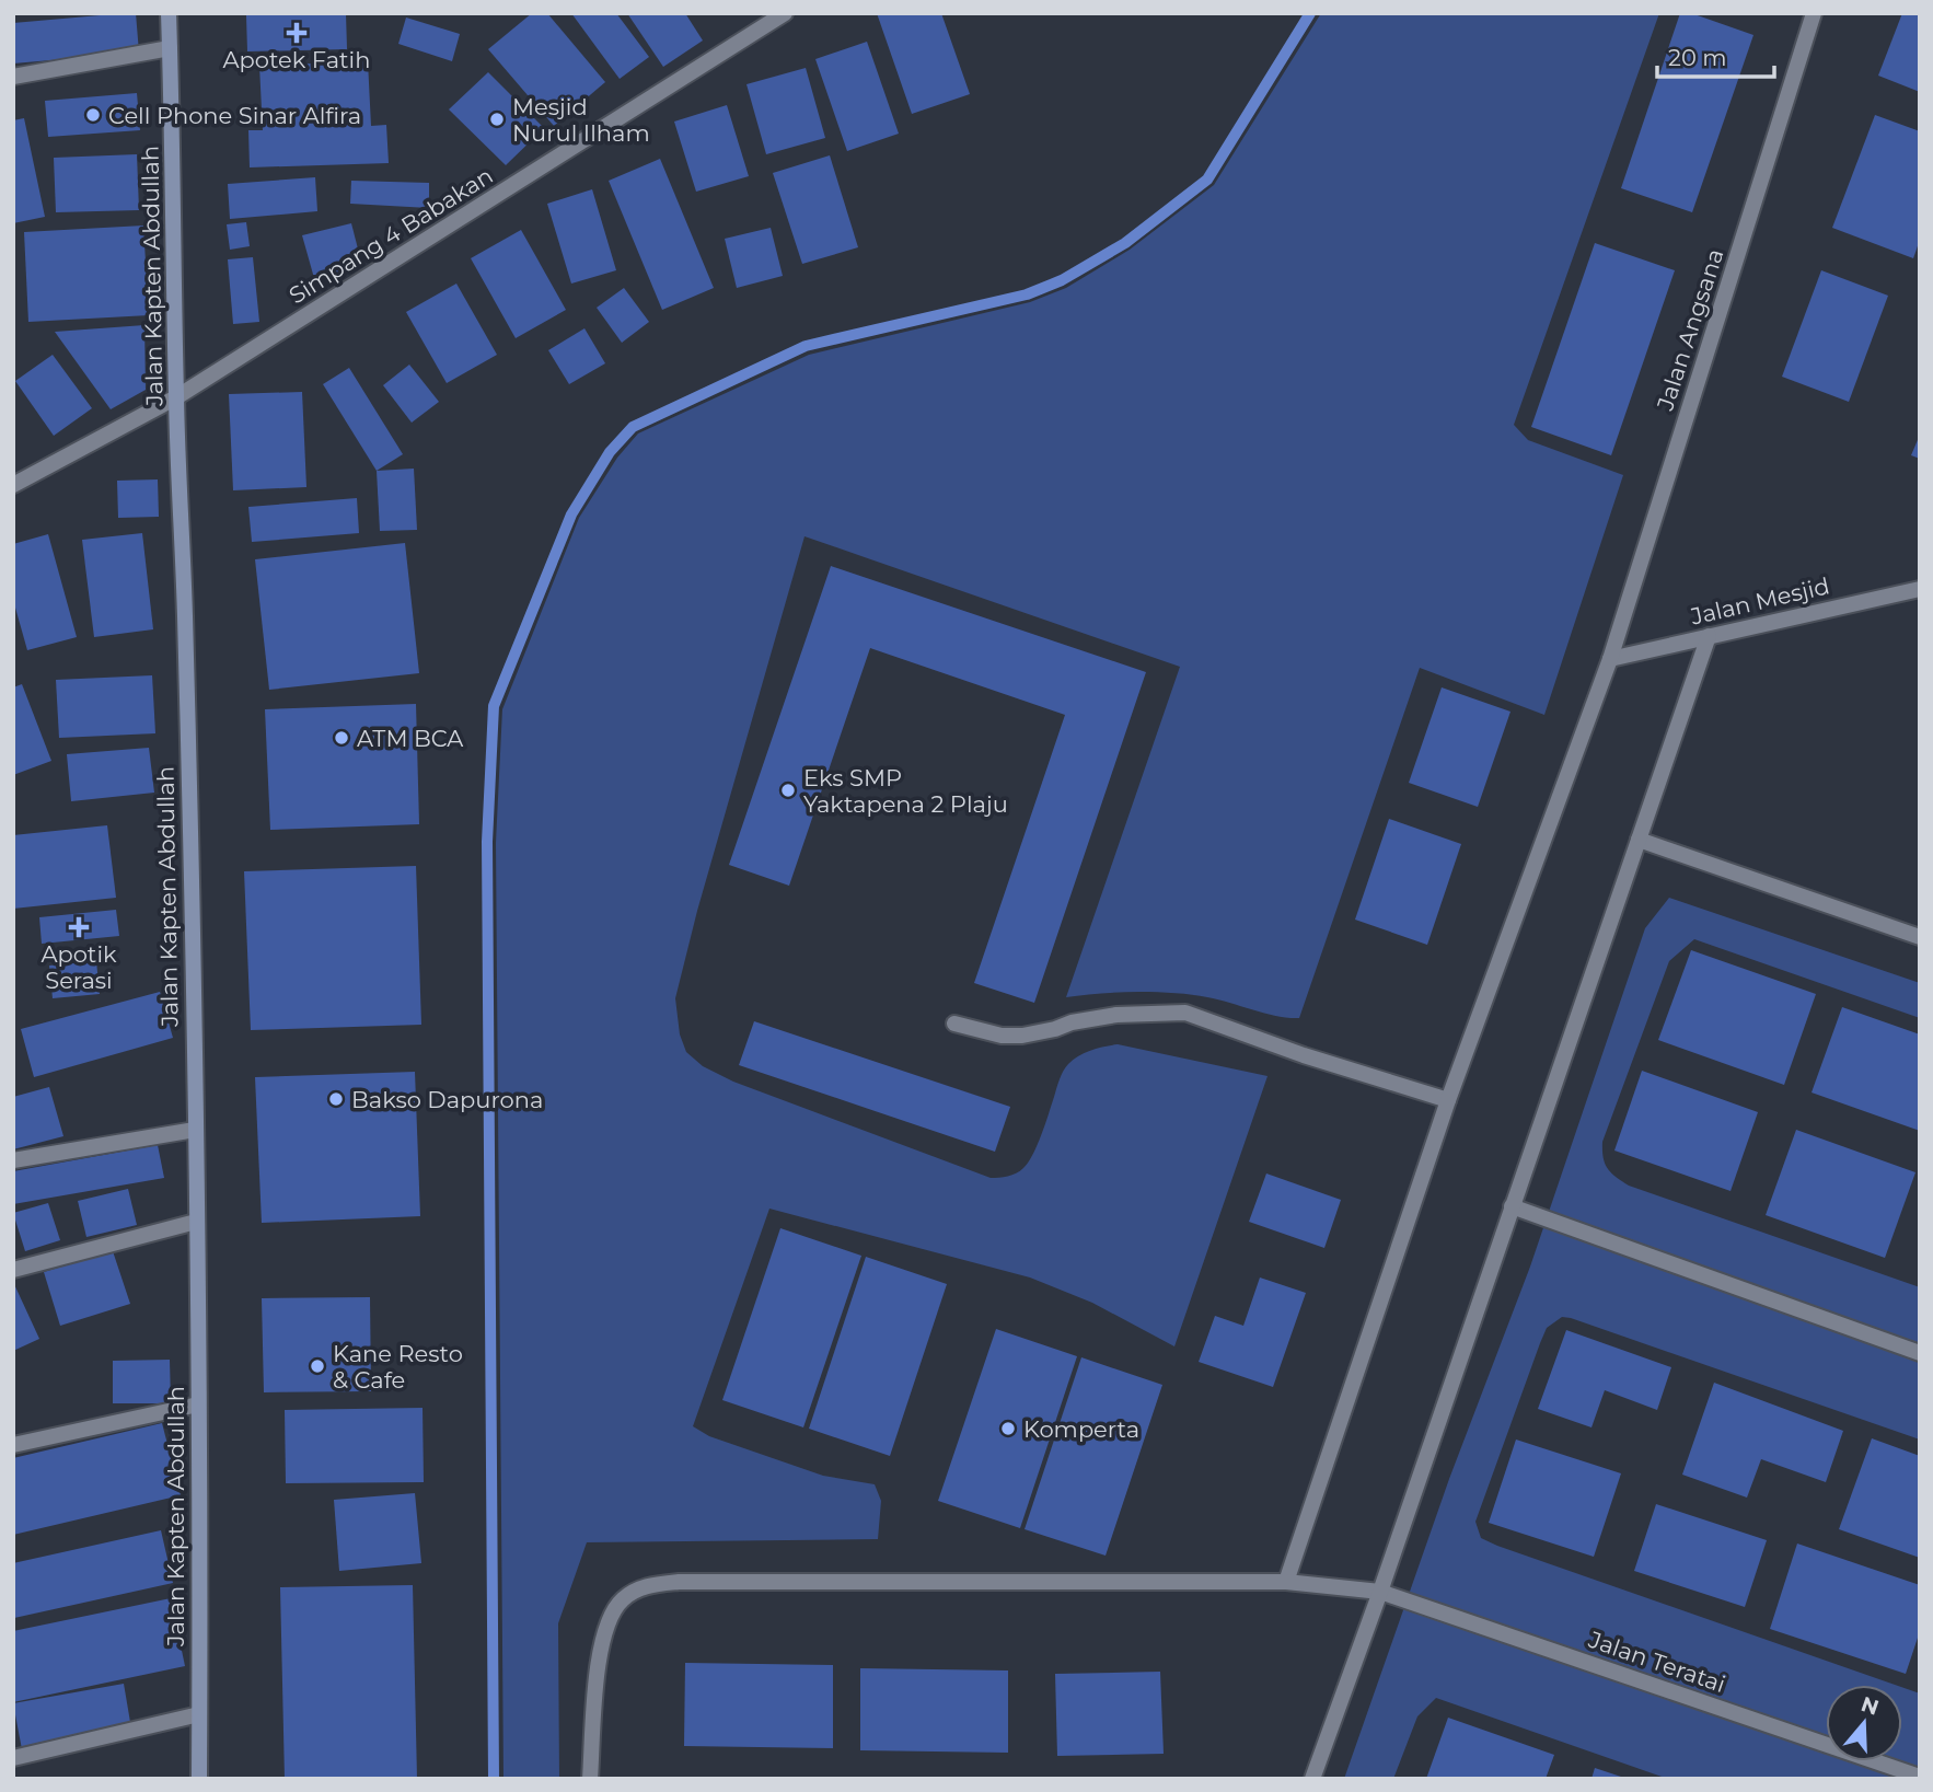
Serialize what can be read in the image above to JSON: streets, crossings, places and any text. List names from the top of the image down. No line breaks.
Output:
{"streets":{"main road":["Jalan Kapten Abdullah"],"street":["Simpang 4 Babakan","Jalan Angsana","Jalan Mesjid","Jalan Teratai"]},"crossings":[["Simpang 4 Babakan","Jalan Kapten Abdullah"],["Jalan Angsana","Jalan Mesjid"],["Jalan Angsana","Jalan Teratai"]],"places":{"health":["Apotek Fatih","Apotik Serasi"],"other":["Cell Phone Sinar Alfira","Mesjid Nurul Ilham","ATM BCA","Eks SMP Yaktapena 2 Plaju","Bakso Dapurona","Kane Resto & Cafe","Komperta"]},"scale_bar":"20 m","north":"top"}
